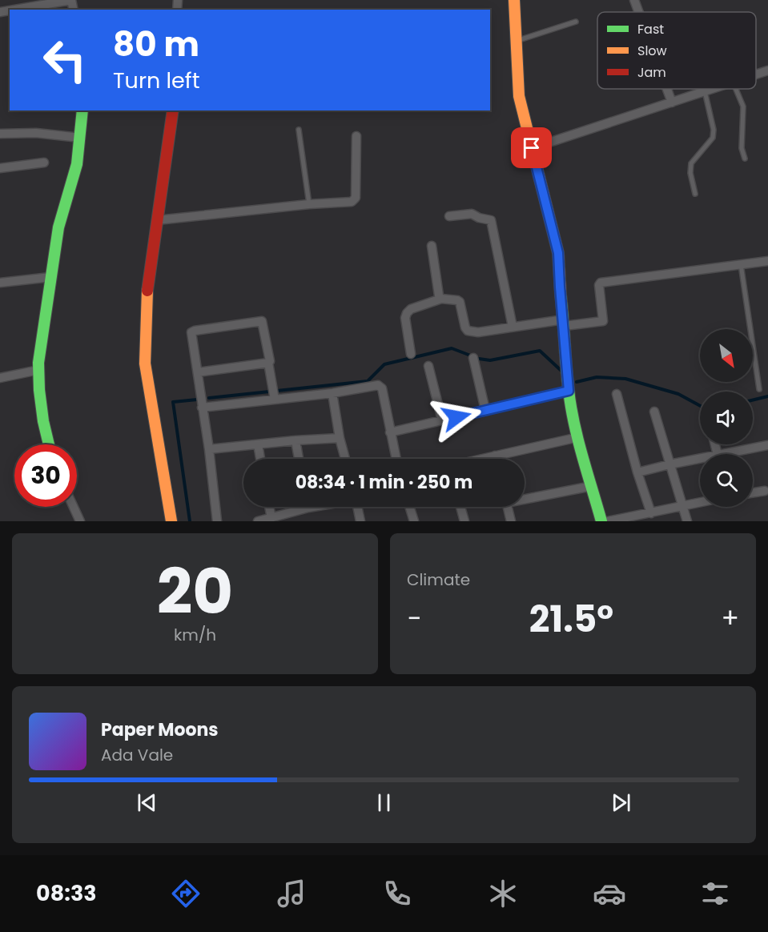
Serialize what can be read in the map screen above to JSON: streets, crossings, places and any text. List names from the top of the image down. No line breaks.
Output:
{"legend":["Fast","Slow","Jam"],"north":"bottom right","page":{"turn":["80 m","Turn left"],"limit":"30","trip":"08:34 · 1 min · 250 m","tile":[["20","km/h"],"Climate"],"heat":["−","21.5°","+"],"song":["Paper Moons","Ada Vale"],"tabs":"08:33"}}
